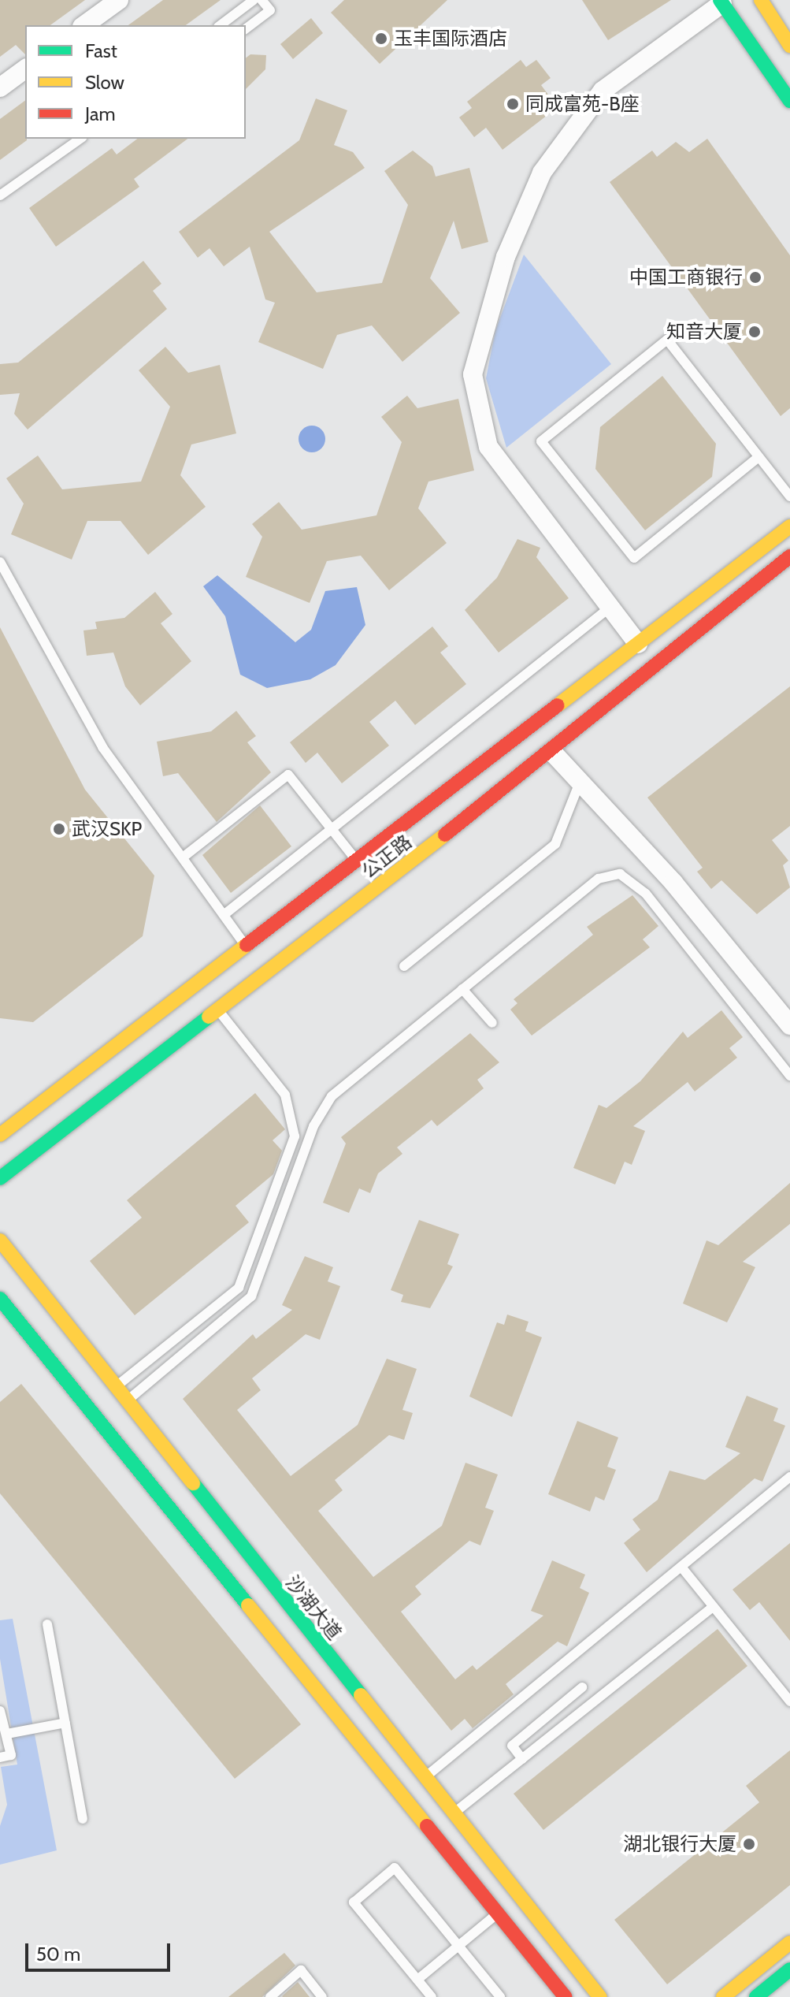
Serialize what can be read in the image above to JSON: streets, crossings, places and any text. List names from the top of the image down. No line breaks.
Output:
{"streets":{"main road":["公正路","沙湖大道"]},"places":["玉丰国际酒店","同成富苑-B座","中国工商银行","知音大厦","武汉SKP","湖北银行大厦"],"legend":["Fast","Slow","Jam"],"scale_bar":"50 m"}
